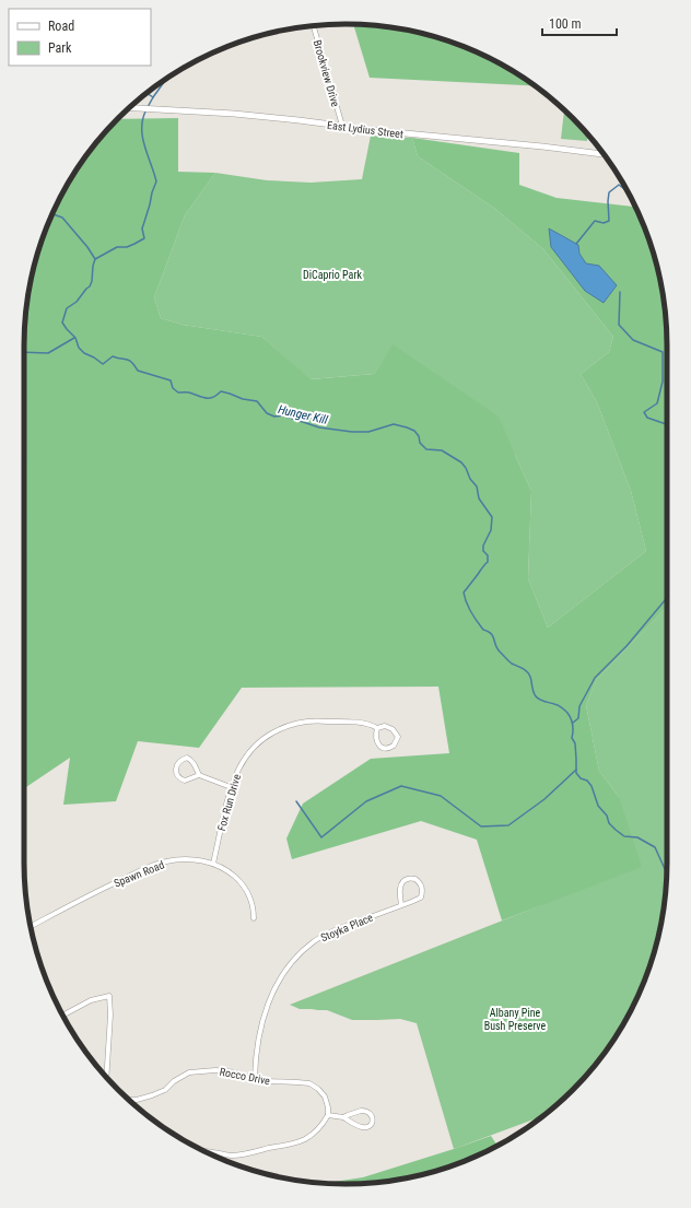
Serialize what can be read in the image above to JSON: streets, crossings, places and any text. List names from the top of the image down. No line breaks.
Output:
{"streets":{"street":["Brookview Drive","East Lydius Street","Fox Run Drive","Spawn Road","Stoyka Place","Rocco Drive"]},"crossings":[["Brookview Drive","East Lydius Street"],["Fox Run Drive","Spawn Road"],["Stoyka Place","Rocco Drive"]],"water":["Hunger Kill"],"parks":["DiCaprio Park","Albany Pine Bush Preserve"],"legend":["Road","Park"],"scale_bar":"100 m"}
